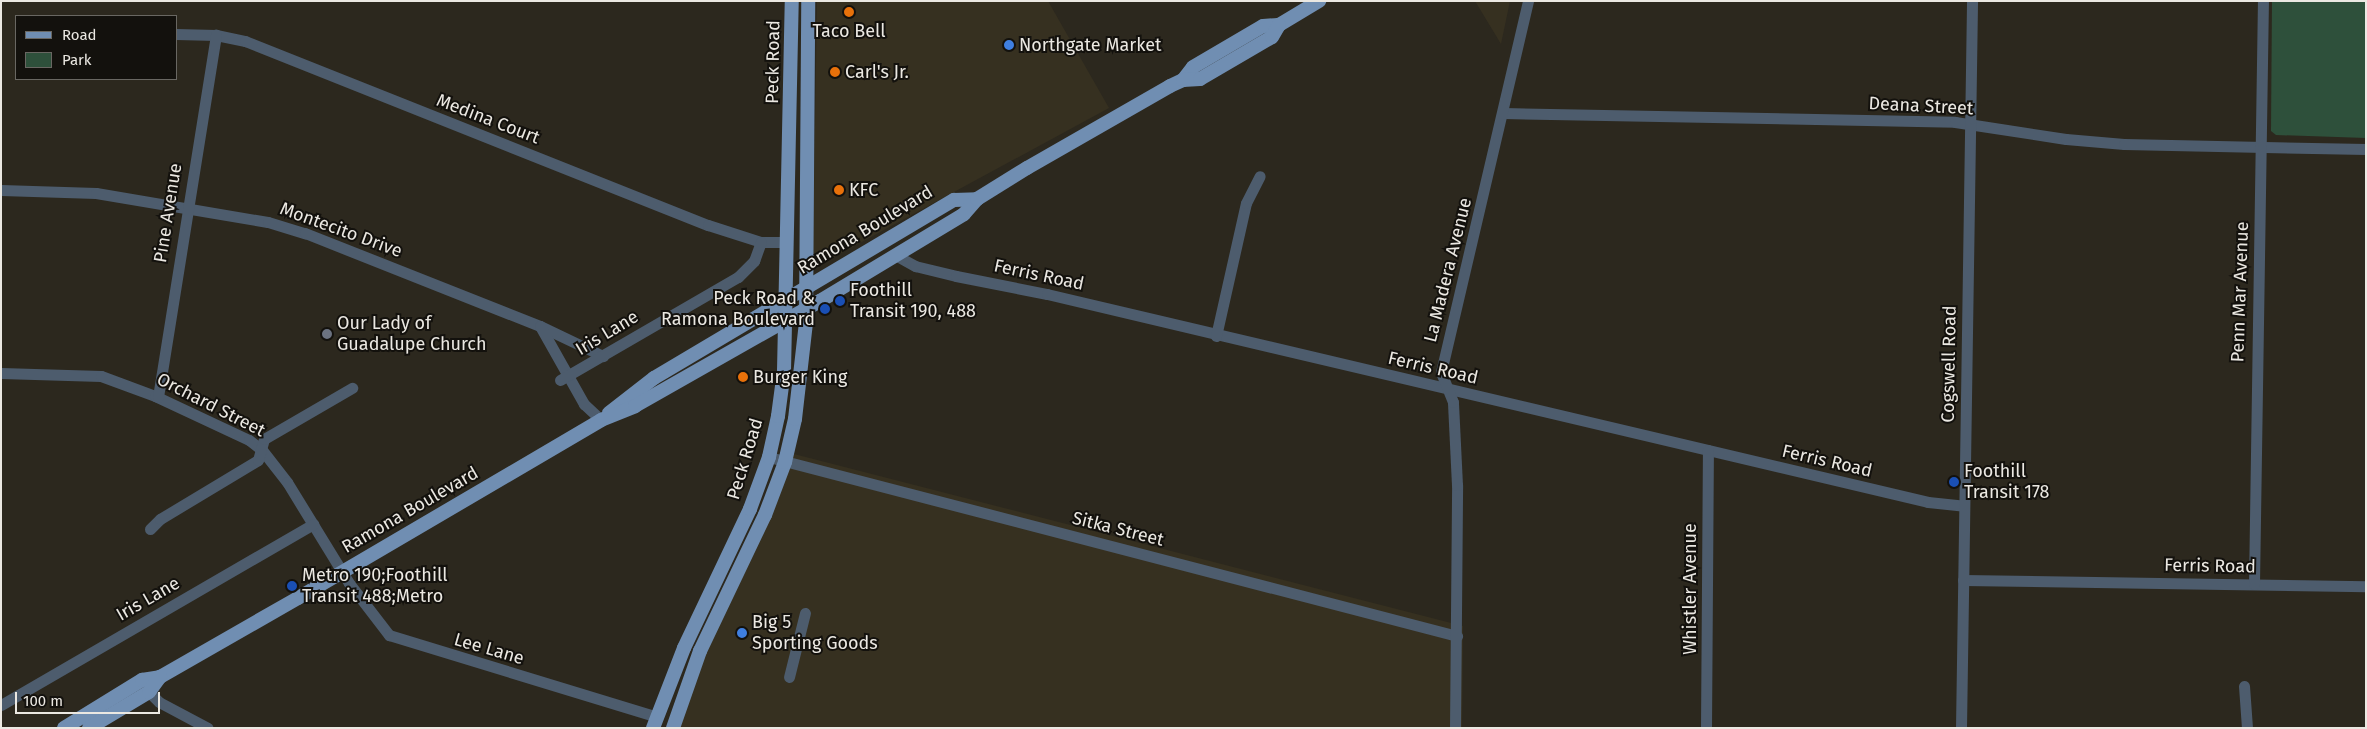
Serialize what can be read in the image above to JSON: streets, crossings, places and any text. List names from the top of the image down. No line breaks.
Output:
{"streets":{"main road":["Peck Road","Ramona Boulevard"],"street":["Deana Street","Medina Court","Pine Avenue","Montecito Drive","La Madera Avenue","Ferris Road","Penn Mar Avenue","Iris Lane","Cogswell Road","Orchard Street","Sitka Street","Whistler Avenue","Lee Lane"]},"crossings":[["Peck Road","Medina Court"],["Peck Road","Ramona Boulevard"],["Peck Road","Sitka Street"],["Peck Road","Lee Lane"],["Deana Street","La Madera Avenue"],["Deana Street","Penn Mar Avenue"],["Deana Street","Cogswell Road"],["Medina Court","Pine Avenue"],["Medina Court","Iris Lane"],["Pine Avenue","Montecito Drive"],["Pine Avenue","Orchard Street"],["Montecito Drive","Iris Lane"],["Ramona Boulevard","Ferris Road"],["Ramona Boulevard","Orchard Street"],["Ramona Boulevard","Lee Lane"],["La Madera Avenue","Ferris Road"],["La Madera Avenue","Sitka Street"],["Ferris Road","Penn Mar Avenue"],["Ferris Road","Cogswell Road"],["Ferris Road","Whistler Avenue"],["Iris Lane","Orchard Street"],["Orchard Street","Lee Lane"]],"places":["Taco Bell","Northgate Market","Carl's Jr.","KFC","Foothill Transit 190, 488","Peck Road & Ramona Boulevard","Our Lady of Guadalupe Church","Burger King","Foothill Transit 178","Metro 190;Foothill Transit 488;Metro","Big 5 Sporting Goods"],"legend":["Road","Park"],"scale_bar":"100 m"}
